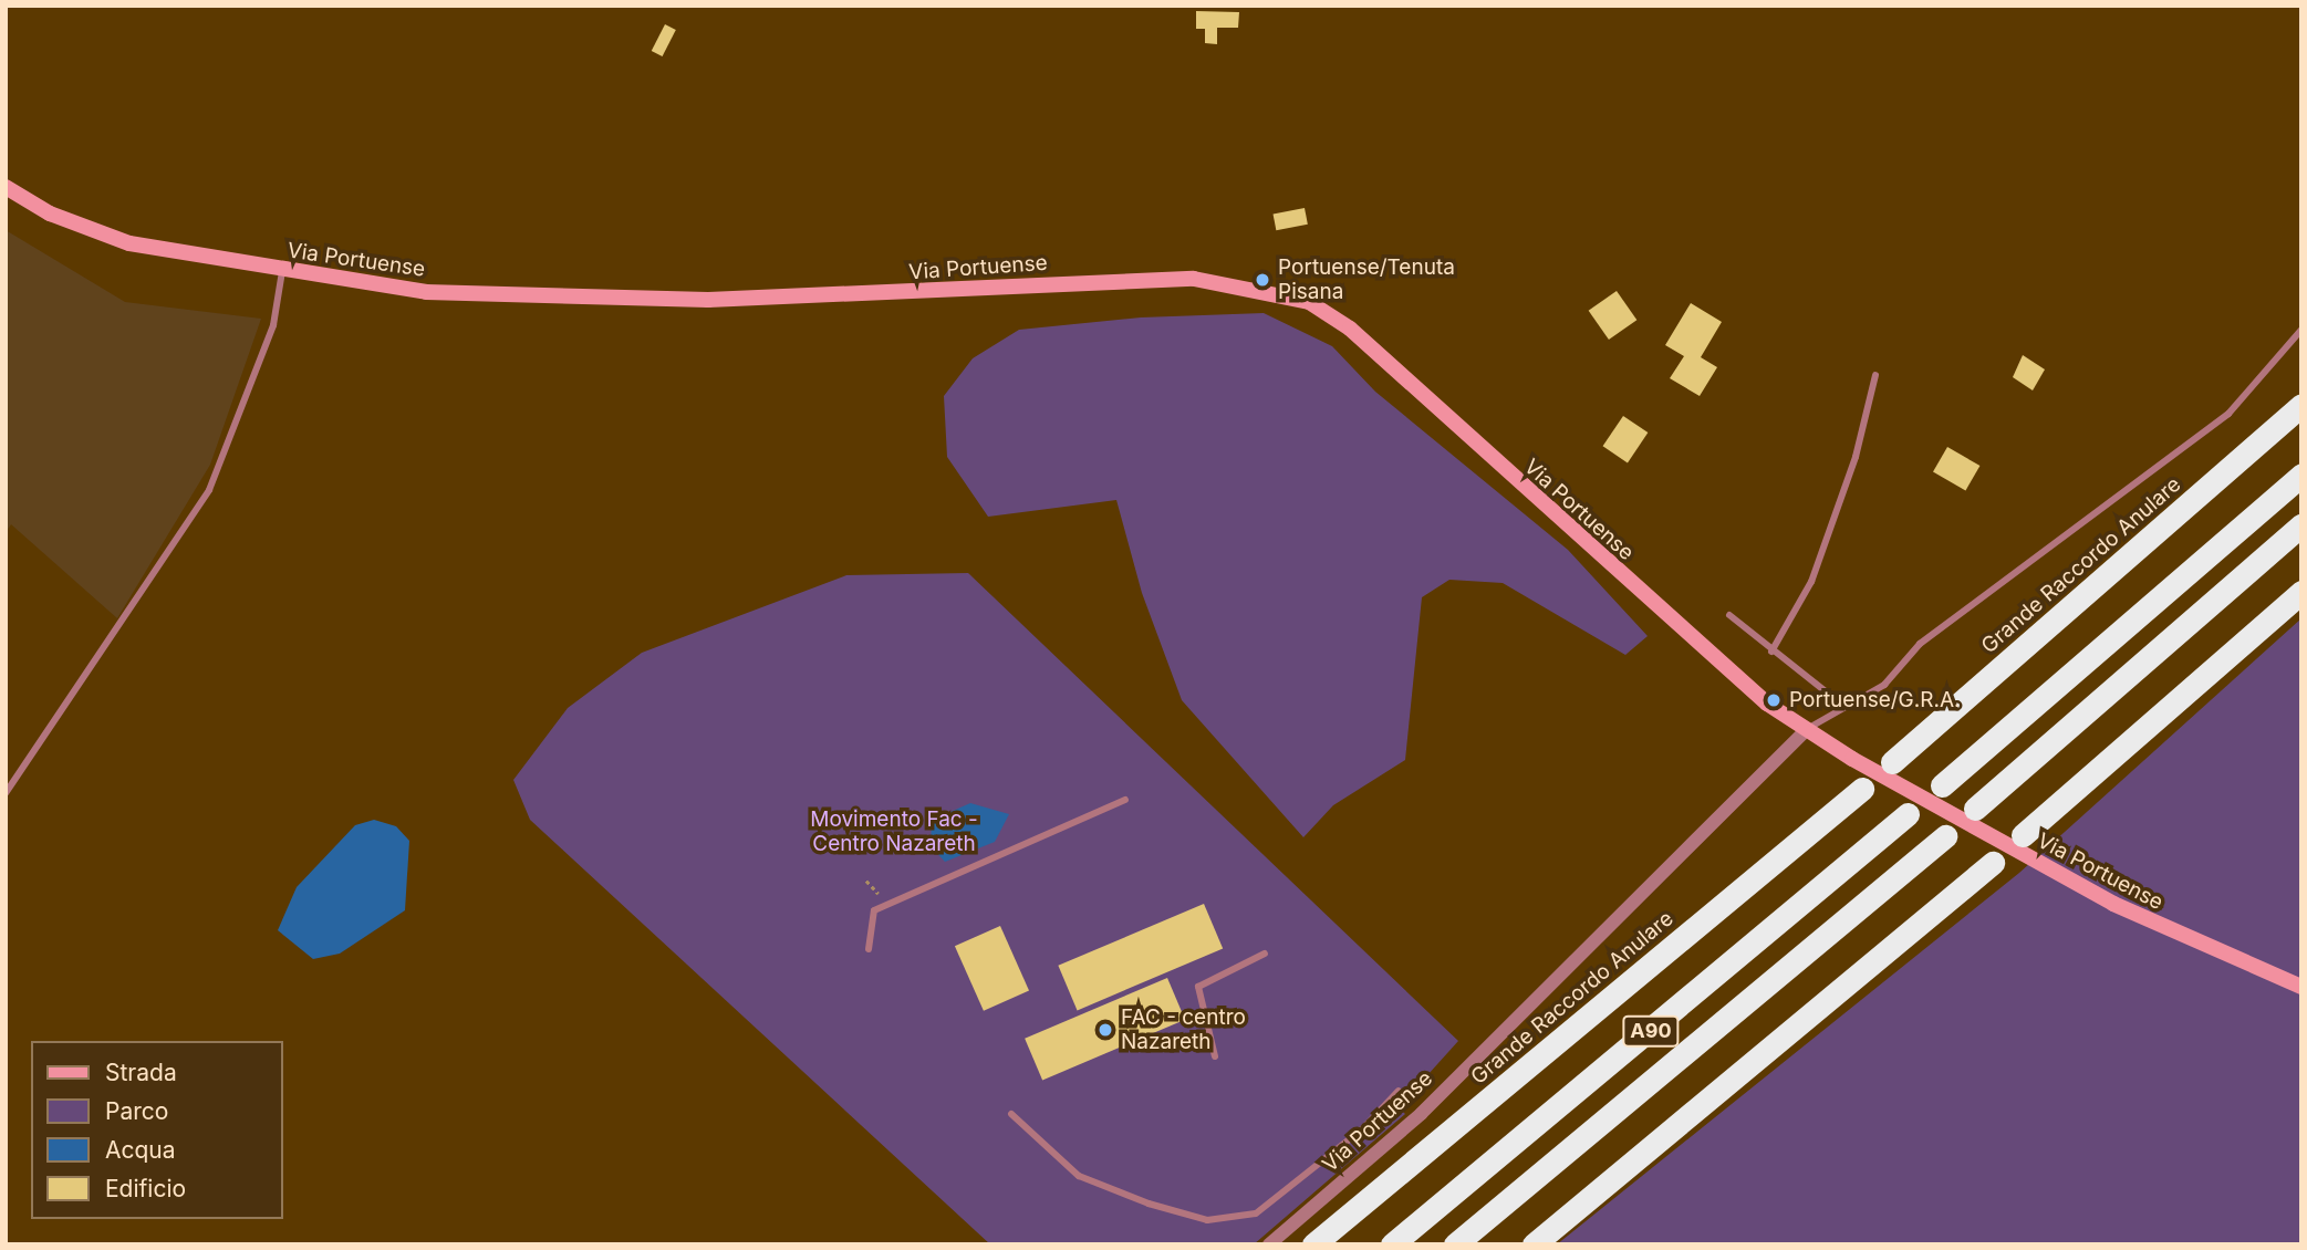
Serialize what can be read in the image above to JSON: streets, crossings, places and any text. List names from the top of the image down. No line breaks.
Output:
{"streets":{"highway":["Grande Raccordo Anulare","A90"],"main road":["Via Portuense"]},"parks":["Movimento Fac - Centro Nazareth"],"places":["Portuense/Tenuta Pisana","Portuense/G.R.A.","FAC - centro Nazareth"],"legend":["Strada","Parco","Acqua","Edificio"]}
